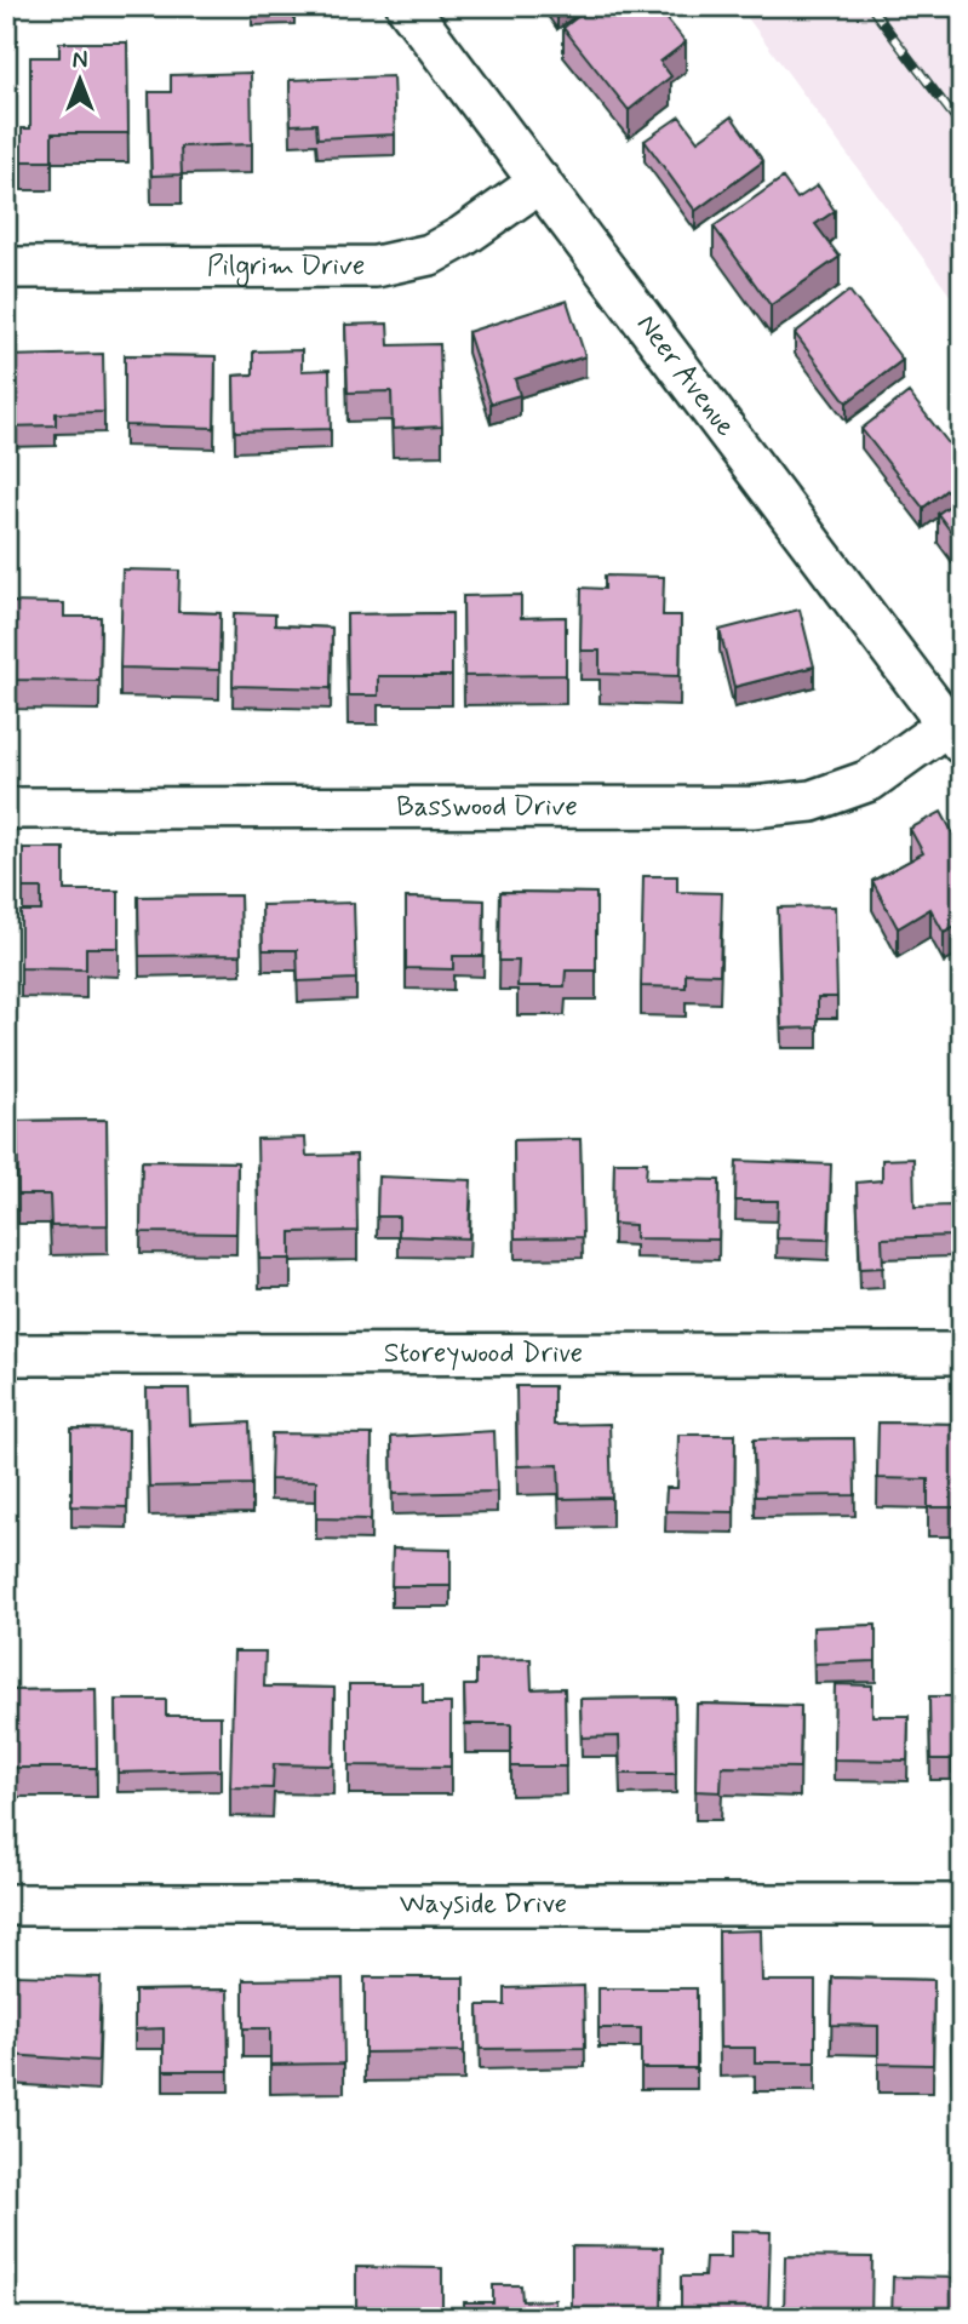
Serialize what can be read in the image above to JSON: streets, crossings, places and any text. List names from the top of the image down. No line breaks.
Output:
{"streets":{"street":["Pilgrim Drive","Neer Avenue","Basswood Drive","Storeywood Drive","Wayside Drive"]},"crossings":[["Pilgrim Drive","Neer Avenue"],["Neer Avenue","Basswood Drive"]],"north":"top"}
